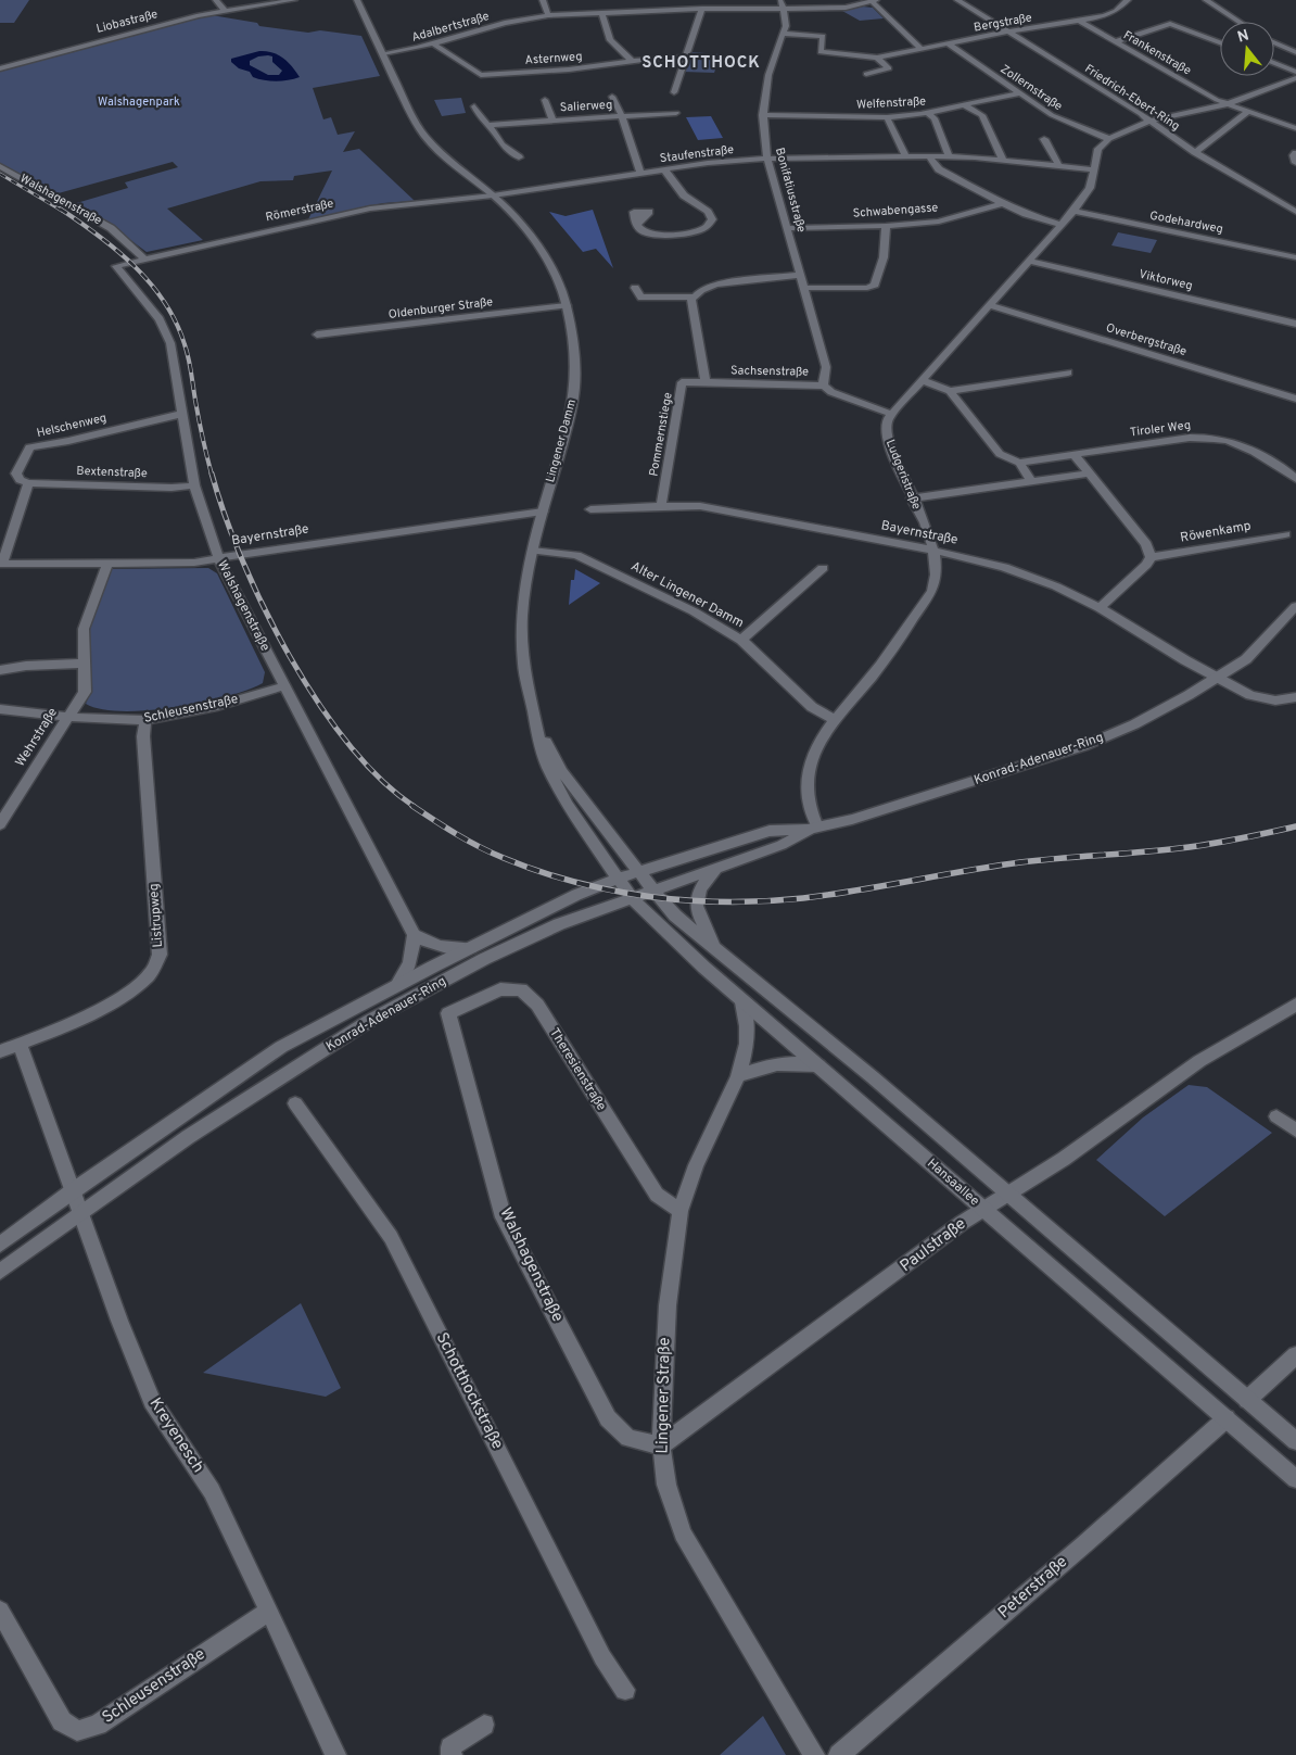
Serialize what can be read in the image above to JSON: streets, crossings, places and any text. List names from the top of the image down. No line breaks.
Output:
{"streets":{"street":["Liobastraße","Bergstraße","Adalbertstraße","Frankenstraße","Asternweg","Zollernstraße","Friedrich-Ebert-Ring","Welfenstraße","Salierweg","Staufenstraße","Bonifatiusstraße","Walshagenstraße","Römerstraße","Schwabengasse","Godehardweg","Viktorweg","Oldenburger Straße","Overbergstraße","Sachsenstraße","Helschenweg","Tiroler Weg","Pommernstiege","Lingener Damm","Bextenstraße","Ludgeristraße","Röwenkamp","Bayernstraße","Alter Lingener Damm","Schleusenstraße","Wehrstraße","Konrad-Adenauer-Ring","Listrupweg","Theresienstraße","Hansaallee","Paulstraße","Schotthockstraße","Lingener Straße","Kreyenesch","Peterstraße"]},"crossings":[["Bergstraße","Frankenstraße"],["Bergstraße","Zollernstraße"],["Bergstraße","Friedrich-Ebert-Ring"],["Bergstraße","Bonifatiusstraße"],["Adalbertstraße","Asternweg"],["Adalbertstraße","Bonifatiusstraße"],["Adalbertstraße","Lingener Damm"],["Zollernstraße","Welfenstraße"],["Welfenstraße","Bonifatiusstraße"],["Salierweg","Staufenstraße"],["Staufenstraße","Bonifatiusstraße"],["Staufenstraße","Römerstraße"],["Staufenstraße","Lingener Damm"],["Bonifatiusstraße","Schwabengasse"],["Bonifatiusstraße","Sachsenstraße"],["Walshagenstraße","Römerstraße"],["Walshagenstraße","Helschenweg"],["Walshagenstraße","Bextenstraße"],["Walshagenstraße","Bayernstraße"],["Walshagenstraße","Schleusenstraße"],["Walshagenstraße","Theresienstraße"],["Walshagenstraße","Paulstraße"],["Walshagenstraße","Lingener Straße"],["Römerstraße","Lingener Damm"],["Oldenburger Straße","Lingener Damm"],["Sachsenstraße","Pommernstiege"],["Sachsenstraße","Ludgeristraße"],["Helschenweg","Bextenstraße"],["Pommernstiege","Bayernstraße"],["Lingener Damm","Bayernstraße"],["Lingener Damm","Alter Lingener Damm"],["Lingener Damm","Konrad-Adenauer-Ring"],["Lingener Damm","Hansaallee"],["Ludgeristraße","Bayernstraße"],["Ludgeristraße","Alter Lingener Damm"],["Ludgeristraße","Konrad-Adenauer-Ring"],["Bayernstraße","Wehrstraße"],["Bayernstraße","Konrad-Adenauer-Ring"],["Schleusenstraße","Wehrstraße"],["Schleusenstraße","Listrupweg"],["Schleusenstraße","Kreyenesch"],["Konrad-Adenauer-Ring","Hansaallee"],["Konrad-Adenauer-Ring","Kreyenesch"],["Listrupweg","Kreyenesch"],["Theresienstraße","Lingener Straße"],["Hansaallee","Paulstraße"],["Hansaallee","Lingener Straße"],["Hansaallee","Peterstraße"],["Paulstraße","Lingener Straße"]],"districts":["SCHOTTHOCK"],"parks":["Walshagenpark"],"north":"top"}
